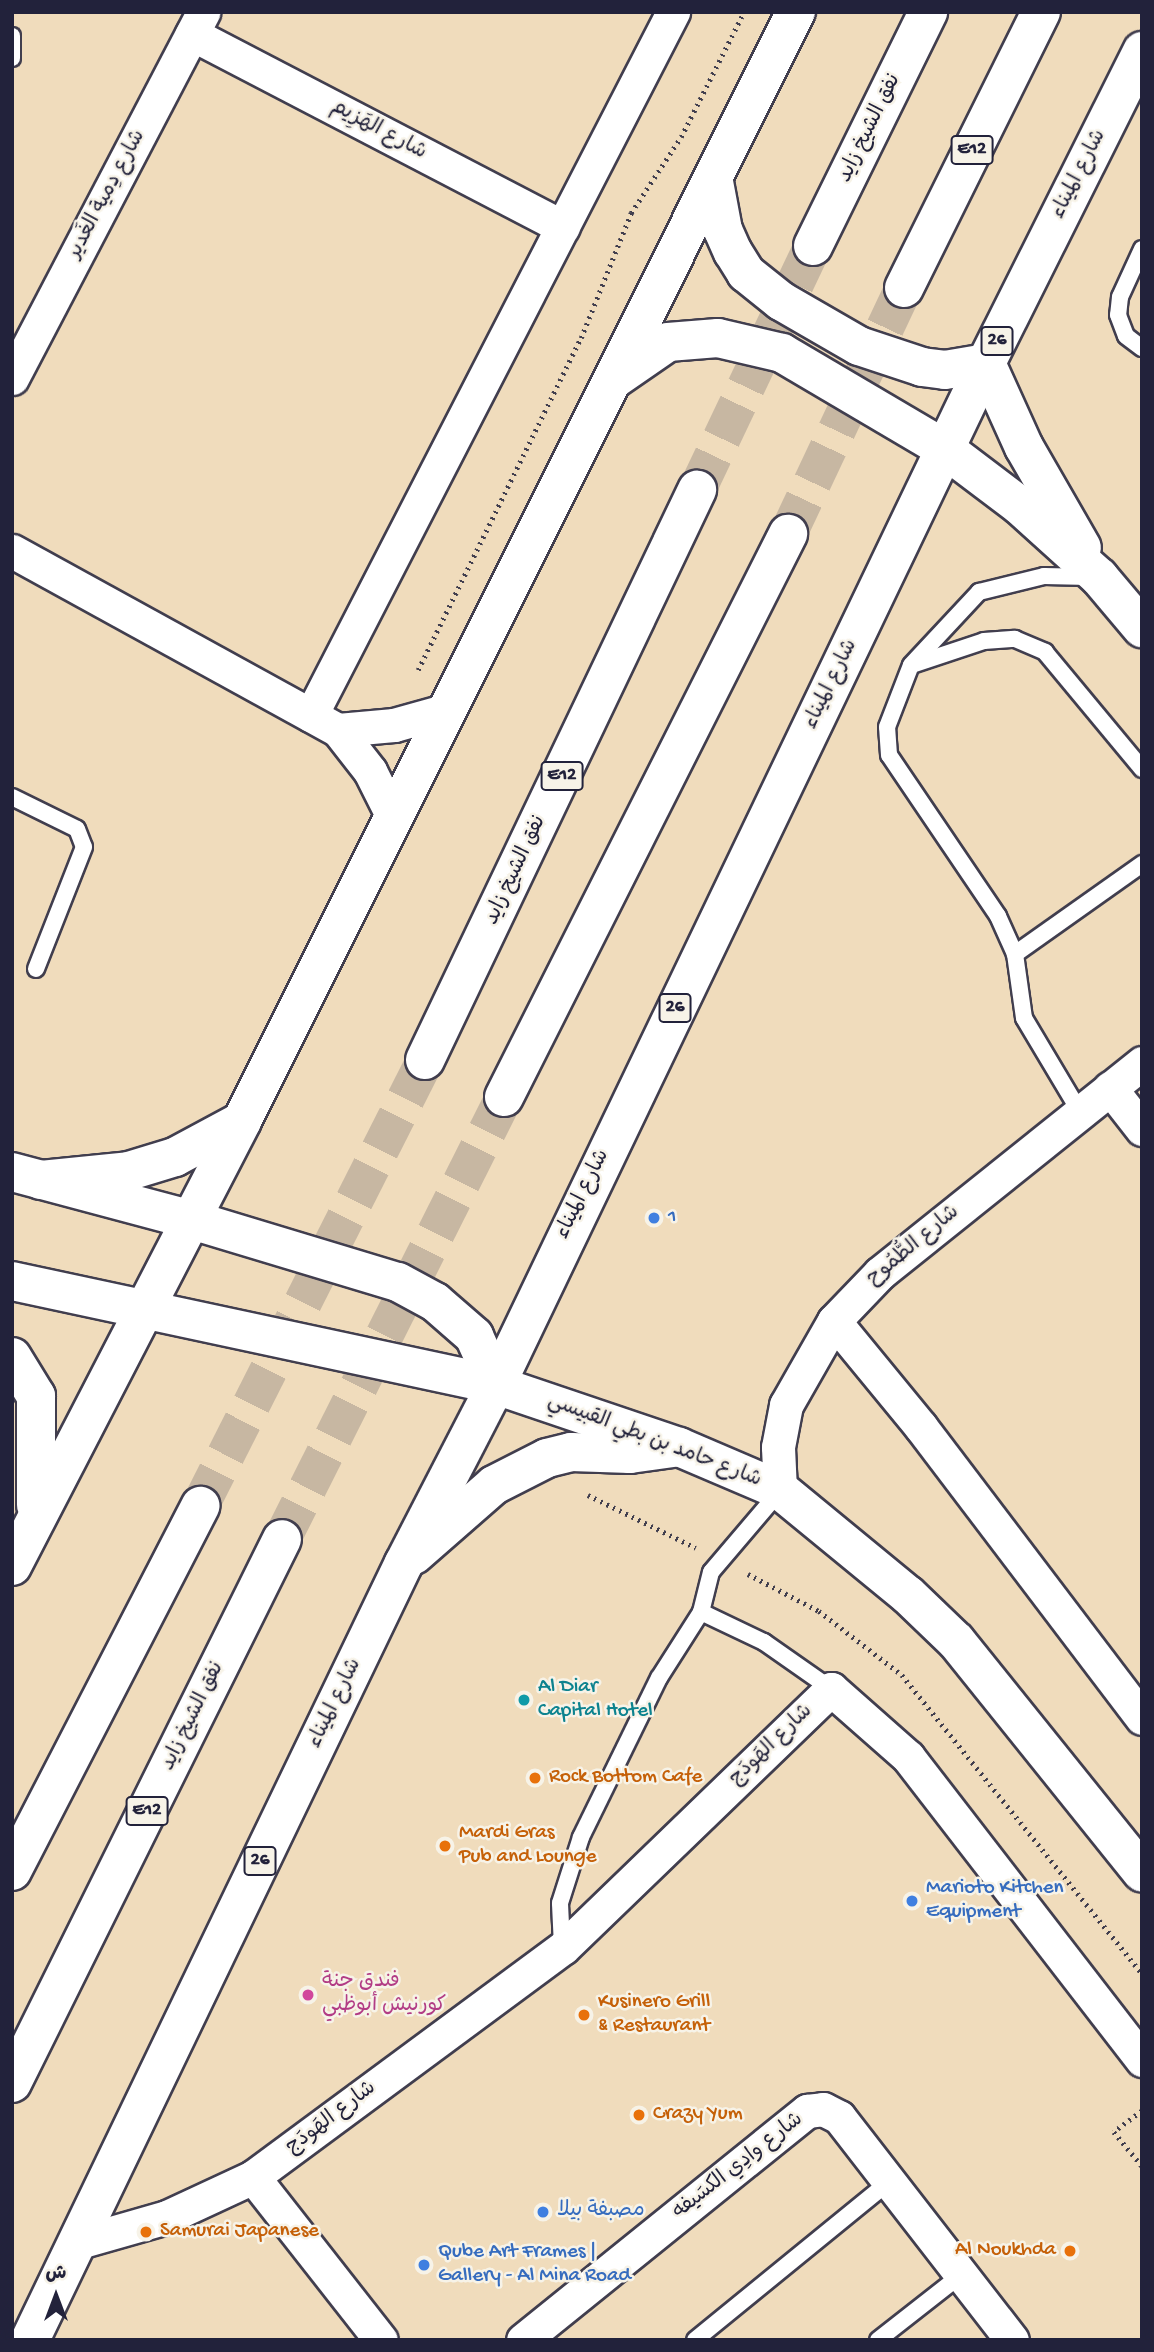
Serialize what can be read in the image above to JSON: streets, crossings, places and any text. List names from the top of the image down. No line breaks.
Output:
{"streets":{"main road":["نفق الشيخ زايد","E12","شارع الميناء","26","شارع حامد بن بطي القبيسي"],"street":["شارع الهَزِيم","شارع دِمية الغَدير","شارع الطُّمُوح","شارع الهَودَج","شارع وادِي الكسَيفه"]},"crossings":[["شارع الهَزِيم","شارع دِمية الغَدير"],["شارع الميناء","شارع حامد بن بطي القبيسي"],["شارع الميناء","شارع الهَودَج"],["شارع الطُّمُوح","شارع حامد بن بطي القبيسي"]],"places":["1","Al Diar Capital Hotel","Rock Bottom Cafe","Mardi Gras Pub and Lounge","Marioto Kitchen Equipment","فندق جنة كورنيش أبوظبي","Kusinero Grill & Restaurant","Crazy Yum","مصبفة بيلا","Samurai Japanese","Al Noukhda","Qube Art Frames | Gallery - Al Mina Road"],"north":"top"}
